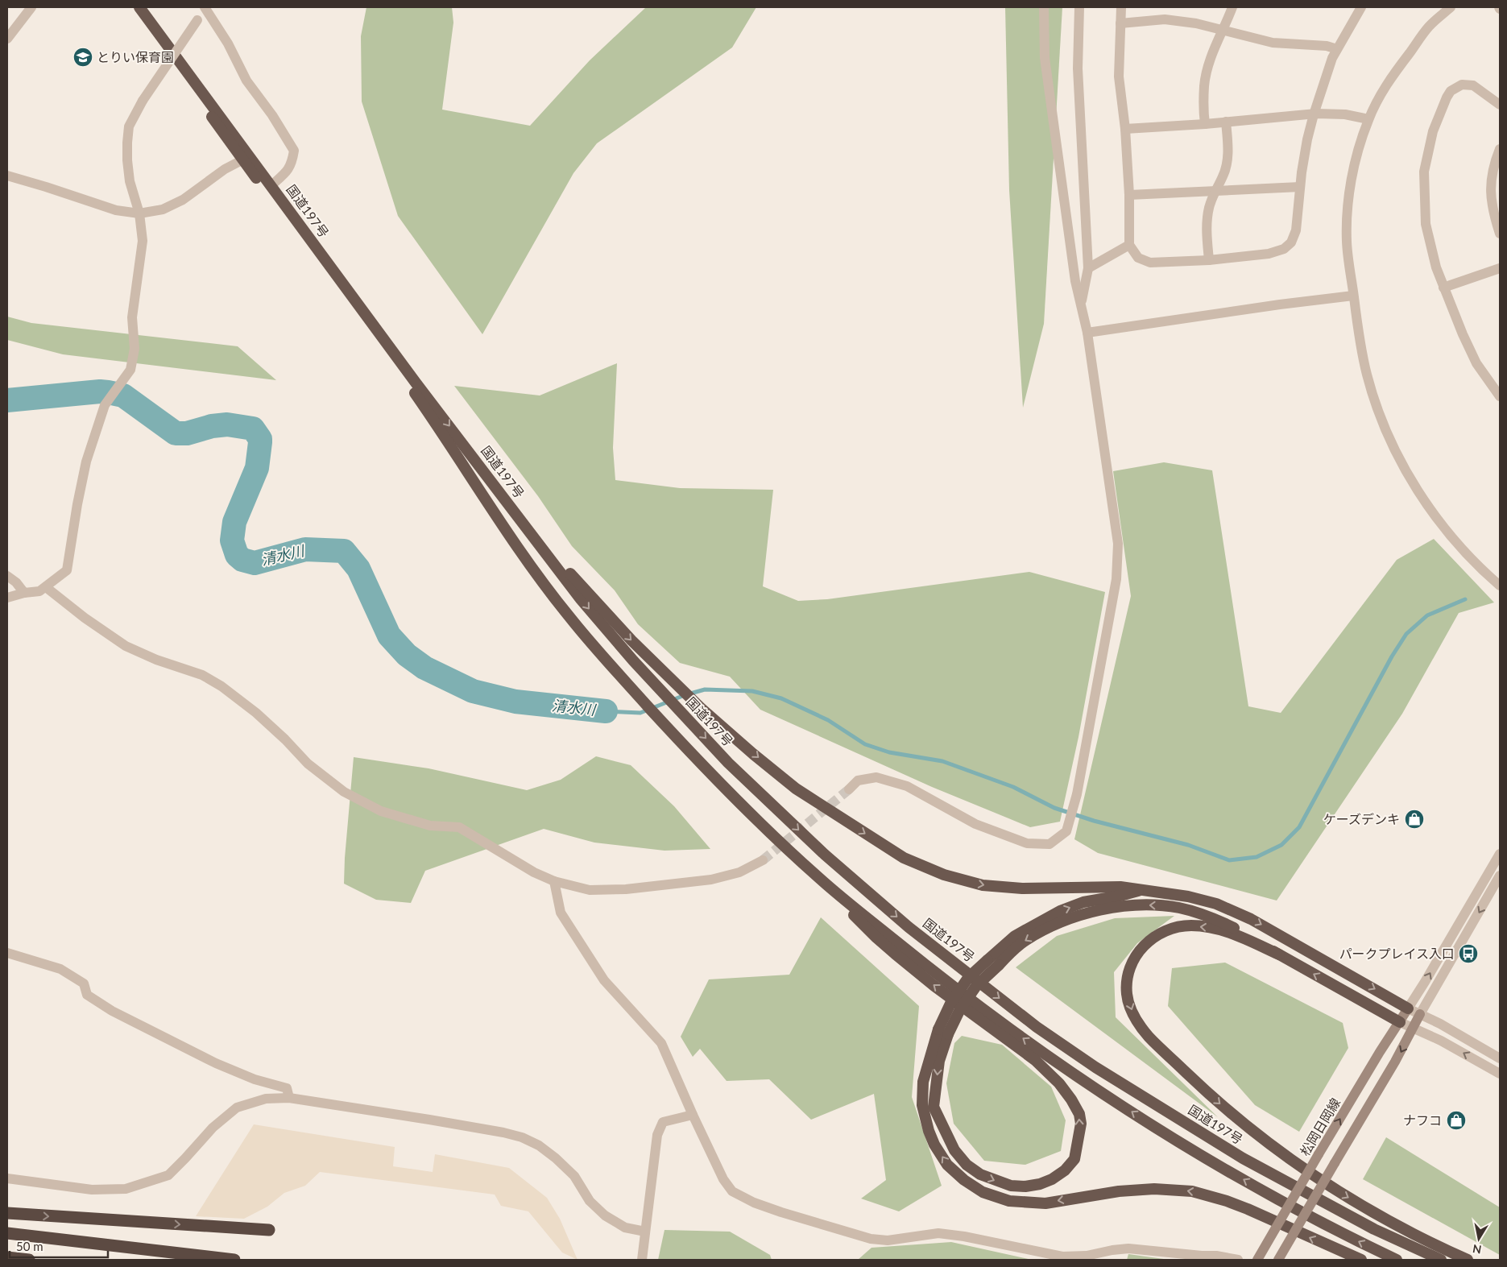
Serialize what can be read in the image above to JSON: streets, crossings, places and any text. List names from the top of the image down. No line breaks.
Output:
{"streets":{"highway":["国道197号"],"main road":["松岡日岡線"]},"water":["清水川"],"places":{"school or university":["とりい保育園"],"shop":["ケーズデンキ","ナフコ"],"bus stop":["パークプレイス入口"]},"scale_bar":"50 m","north":"bottom"}
